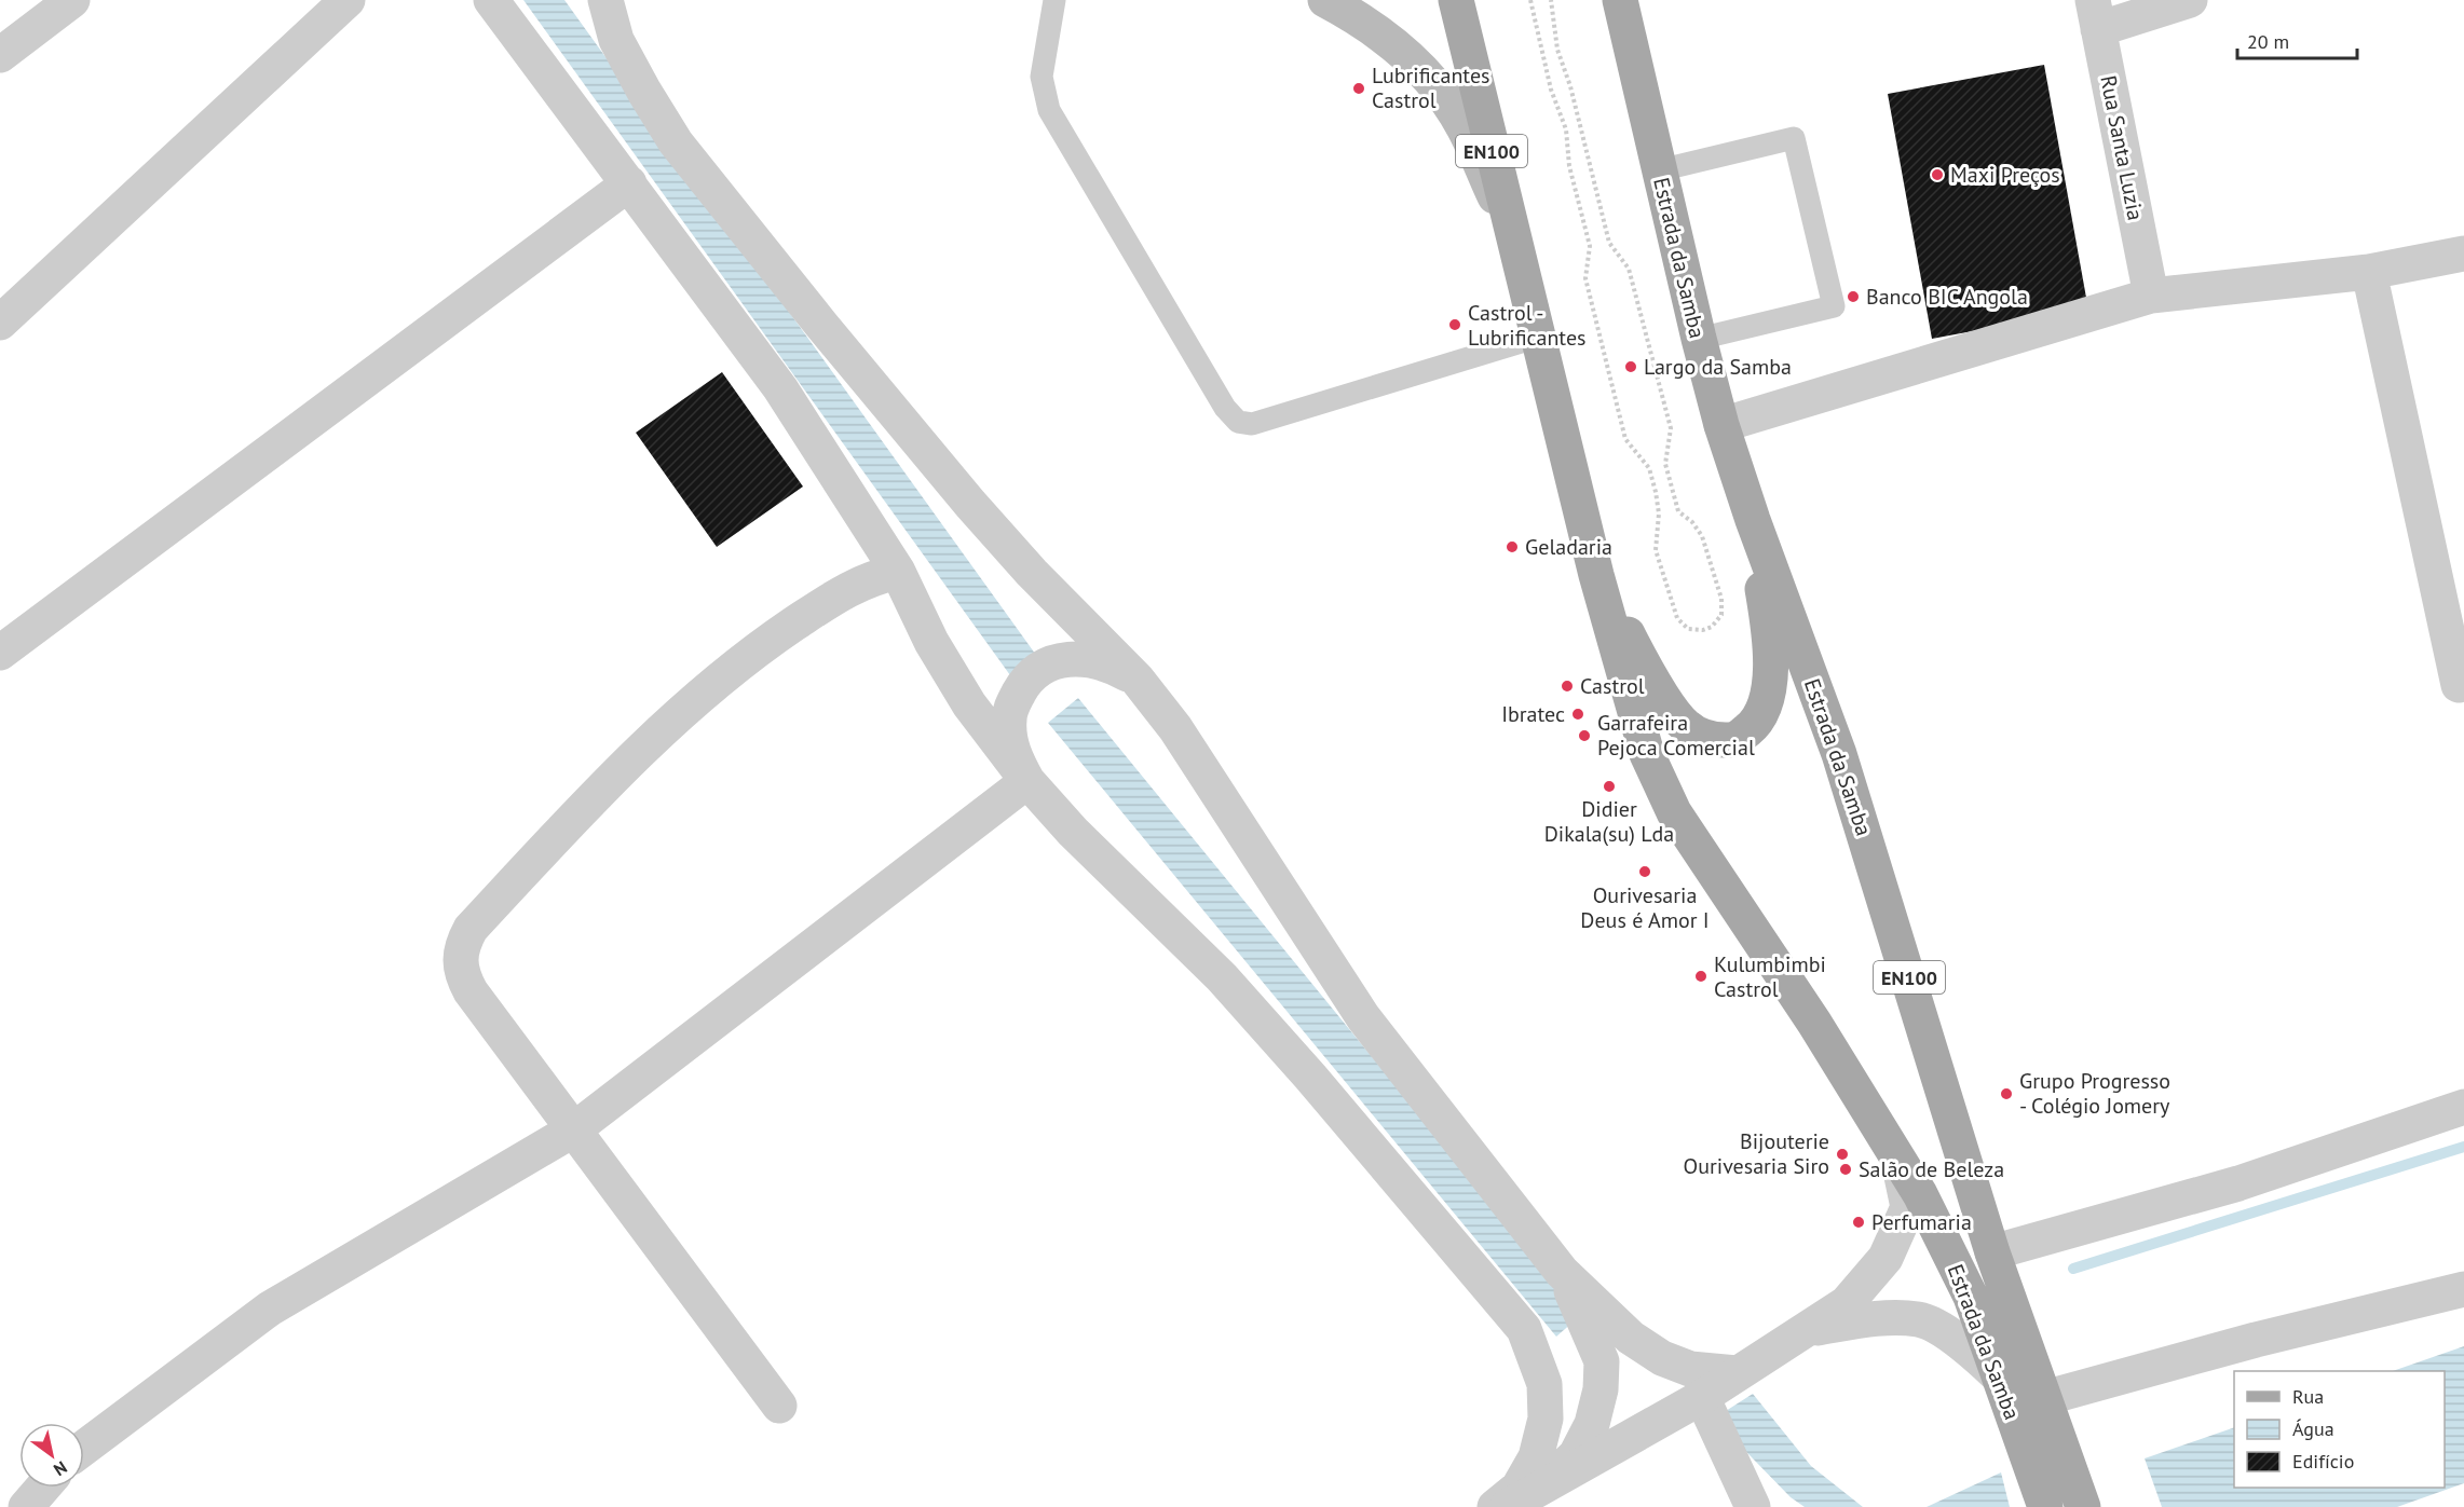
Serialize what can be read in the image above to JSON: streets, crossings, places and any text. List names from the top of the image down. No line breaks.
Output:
{"streets":{"main road":["EN100","Estrada da Samba"],"street":["Rua Santa Luzia"]},"places":["Lubrificantes Castrol","Maxi Preços","Banco BIC Angola","Castrol - Lubrificantes","Largo da Samba","Geladaria","Castrol","Ibratec","Garrafeira Pejoca Comercial","Didier Dikala(su) Lda","Ourivesaria Deus é Amor I","Kulumbimbi Castrol","Grupo Progresso - Colégio Jomery","Bijouterie Ourivesaria Siro","Salão de Beleza","Perfumaria"],"legend":["Rua","Água","Edifício"],"scale_bar":"20 m","north":"bottom right"}
